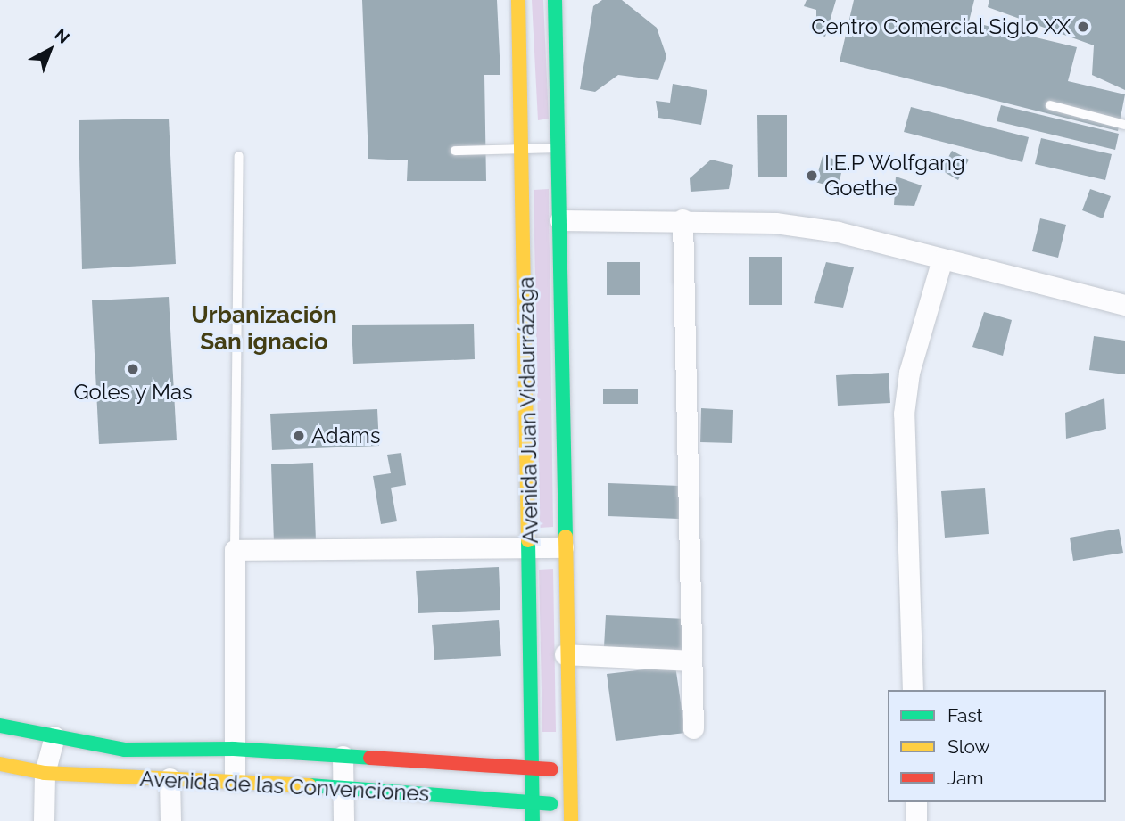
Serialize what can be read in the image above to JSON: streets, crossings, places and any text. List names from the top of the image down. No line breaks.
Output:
{"streets":{"main road":["Avenida Juan Vidaurrázaga","Avenida de las Convenciones"]},"crossings":[["Avenida Juan Vidaurrázaga","Avenida de las Convenciones"]],"districts":["Urbanización San ignacio"],"places":["Centro Comercial Siglo XX","I.E.P Wolfgang Goethe","Goles y Mas","Adams"],"legend":["Fast","Slow","Jam"],"north":"top right"}
